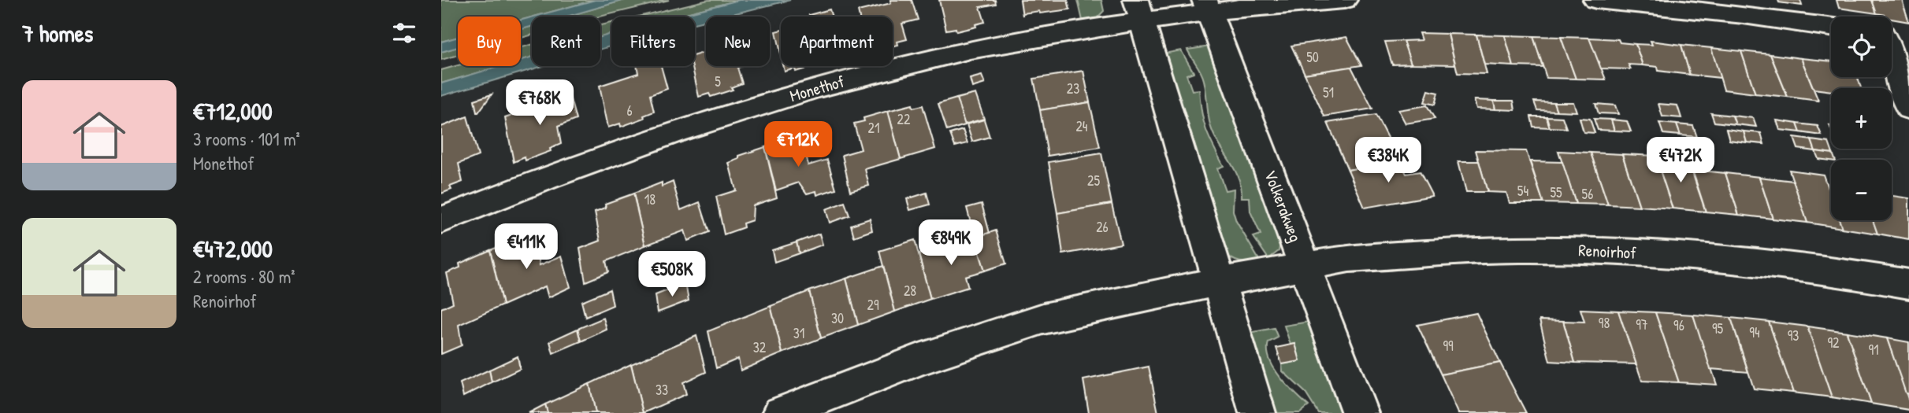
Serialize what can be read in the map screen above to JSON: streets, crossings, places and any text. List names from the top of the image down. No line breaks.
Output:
{"streets":{"street":["Monethof","Volkerakweg","Renoirhof"]},"crossings":[["Monethof","Volkerakweg"],["Volkerakweg","Renoirhof"]],"house_numbers":["50","5","23","51","6","22","24","21","25","54","55","56","18","26","28","29","30","98","97","96","95","94","31","93","92","99","32","91","33"],"page":{"heading":"7 homes","map_buttons":["+","−"],"chip":["Buy","Rent","Filters","New","Apartment"],"list":[{"name":"€712,000","note":"3 rooms · 101 m² · Monethof"},{"name":"€472,000","note":"2 rooms · 80 m² · Renoirhof"}],"price":["€768K","€712K","€384K","€472K","€849K","€411K","€508K"]}}
